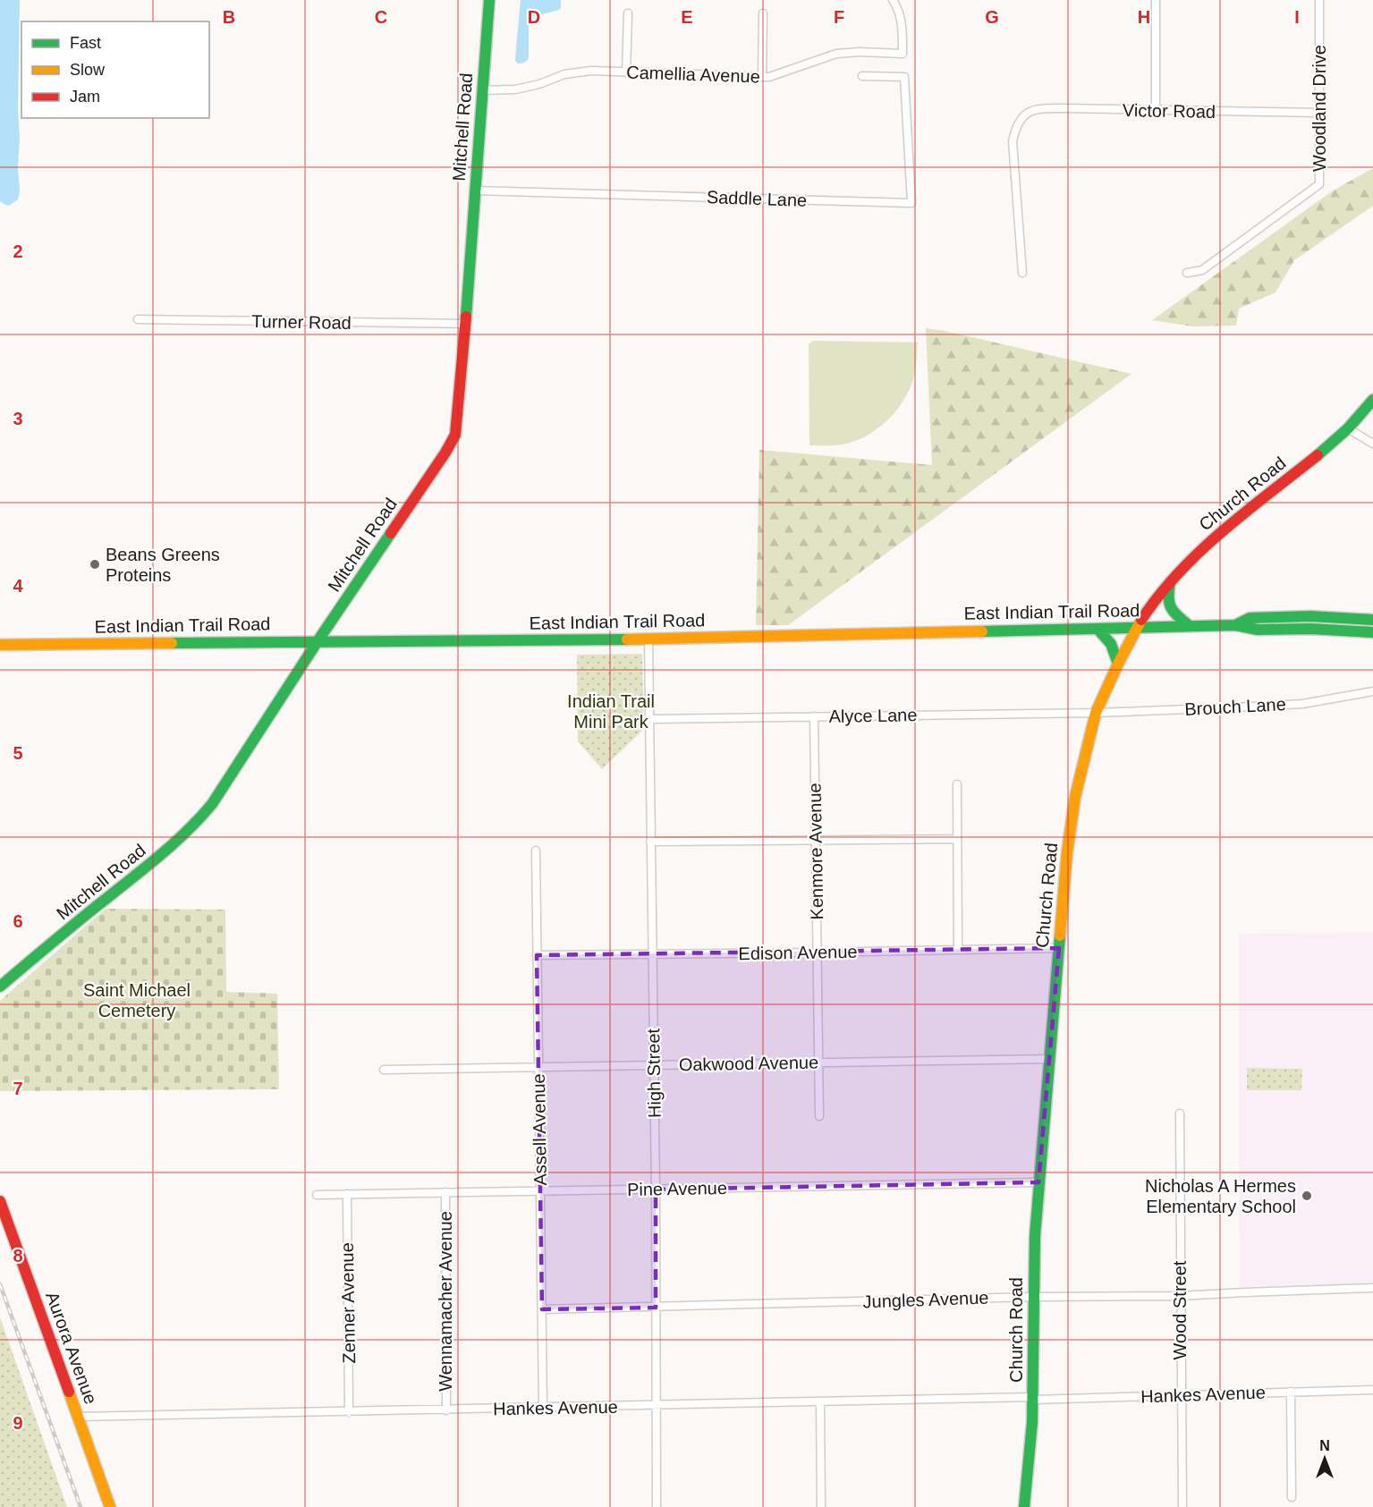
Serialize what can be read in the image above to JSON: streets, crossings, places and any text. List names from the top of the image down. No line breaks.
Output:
{"streets":{"street":["Camellia Avenue","Woodland Drive","Victor Road","Mitchell Road","Saddle Lane","Turner Road","Church Road","East Indian Trail Road","Brouch Lane","Alyce Lane","Kenmore Avenue","Edison Avenue","Oakwood Avenue","High Street","Assell Avenue","Pine Avenue","Jungles Avenue","Wennamacher Avenue","Zenner Avenue","Wood Street","Aurora Avenue","Hankes Avenue"]},"crossings":[["Camellia Avenue","Mitchell Road"],["Woodland Drive","Victor Road"],["Mitchell Road","Saddle Lane"],["Mitchell Road","Turner Road"],["Mitchell Road","East Indian Trail Road"],["Church Road","East Indian Trail Road"],["Church Road","Brouch Lane"],["Church Road","Alyce Lane"],["Church Road","Edison Avenue"],["Church Road","Oakwood Avenue"],["Church Road","Pine Avenue"],["Church Road","Jungles Avenue"],["Church Road","Hankes Avenue"],["East Indian Trail Road","High Street"],["Brouch Lane","Alyce Lane"],["Alyce Lane","Kenmore Avenue"],["Alyce Lane","High Street"],["Kenmore Avenue","Edison Avenue"],["Kenmore Avenue","Oakwood Avenue"],["Edison Avenue","High Street"],["Edison Avenue","Assell Avenue"],["Oakwood Avenue","High Street"],["Oakwood Avenue","Assell Avenue"],["High Street","Pine Avenue"],["High Street","Jungles Avenue"],["High Street","Hankes Avenue"],["Assell Avenue","Pine Avenue"],["Assell Avenue","Jungles Avenue"],["Assell Avenue","Hankes Avenue"],["Pine Avenue","Wennamacher Avenue"],["Pine Avenue","Zenner Avenue"],["Jungles Avenue","Wood Street"],["Wennamacher Avenue","Hankes Avenue"],["Zenner Avenue","Hankes Avenue"],["Wood Street","Hankes Avenue"],["Aurora Avenue","Hankes Avenue"]],"parks":["Indian Trail Mini Park","Saint Michael Cemetery"],"places":["Beans Greens Proteins","Nicholas A Hermes Elementary School"],"legend":["Fast","Slow","Jam"],"north":"top","grid":{"columns":["B","C","D","E","F","G","H","I"],"rows":["2","3","4","5","6","7","8","9"]}}
